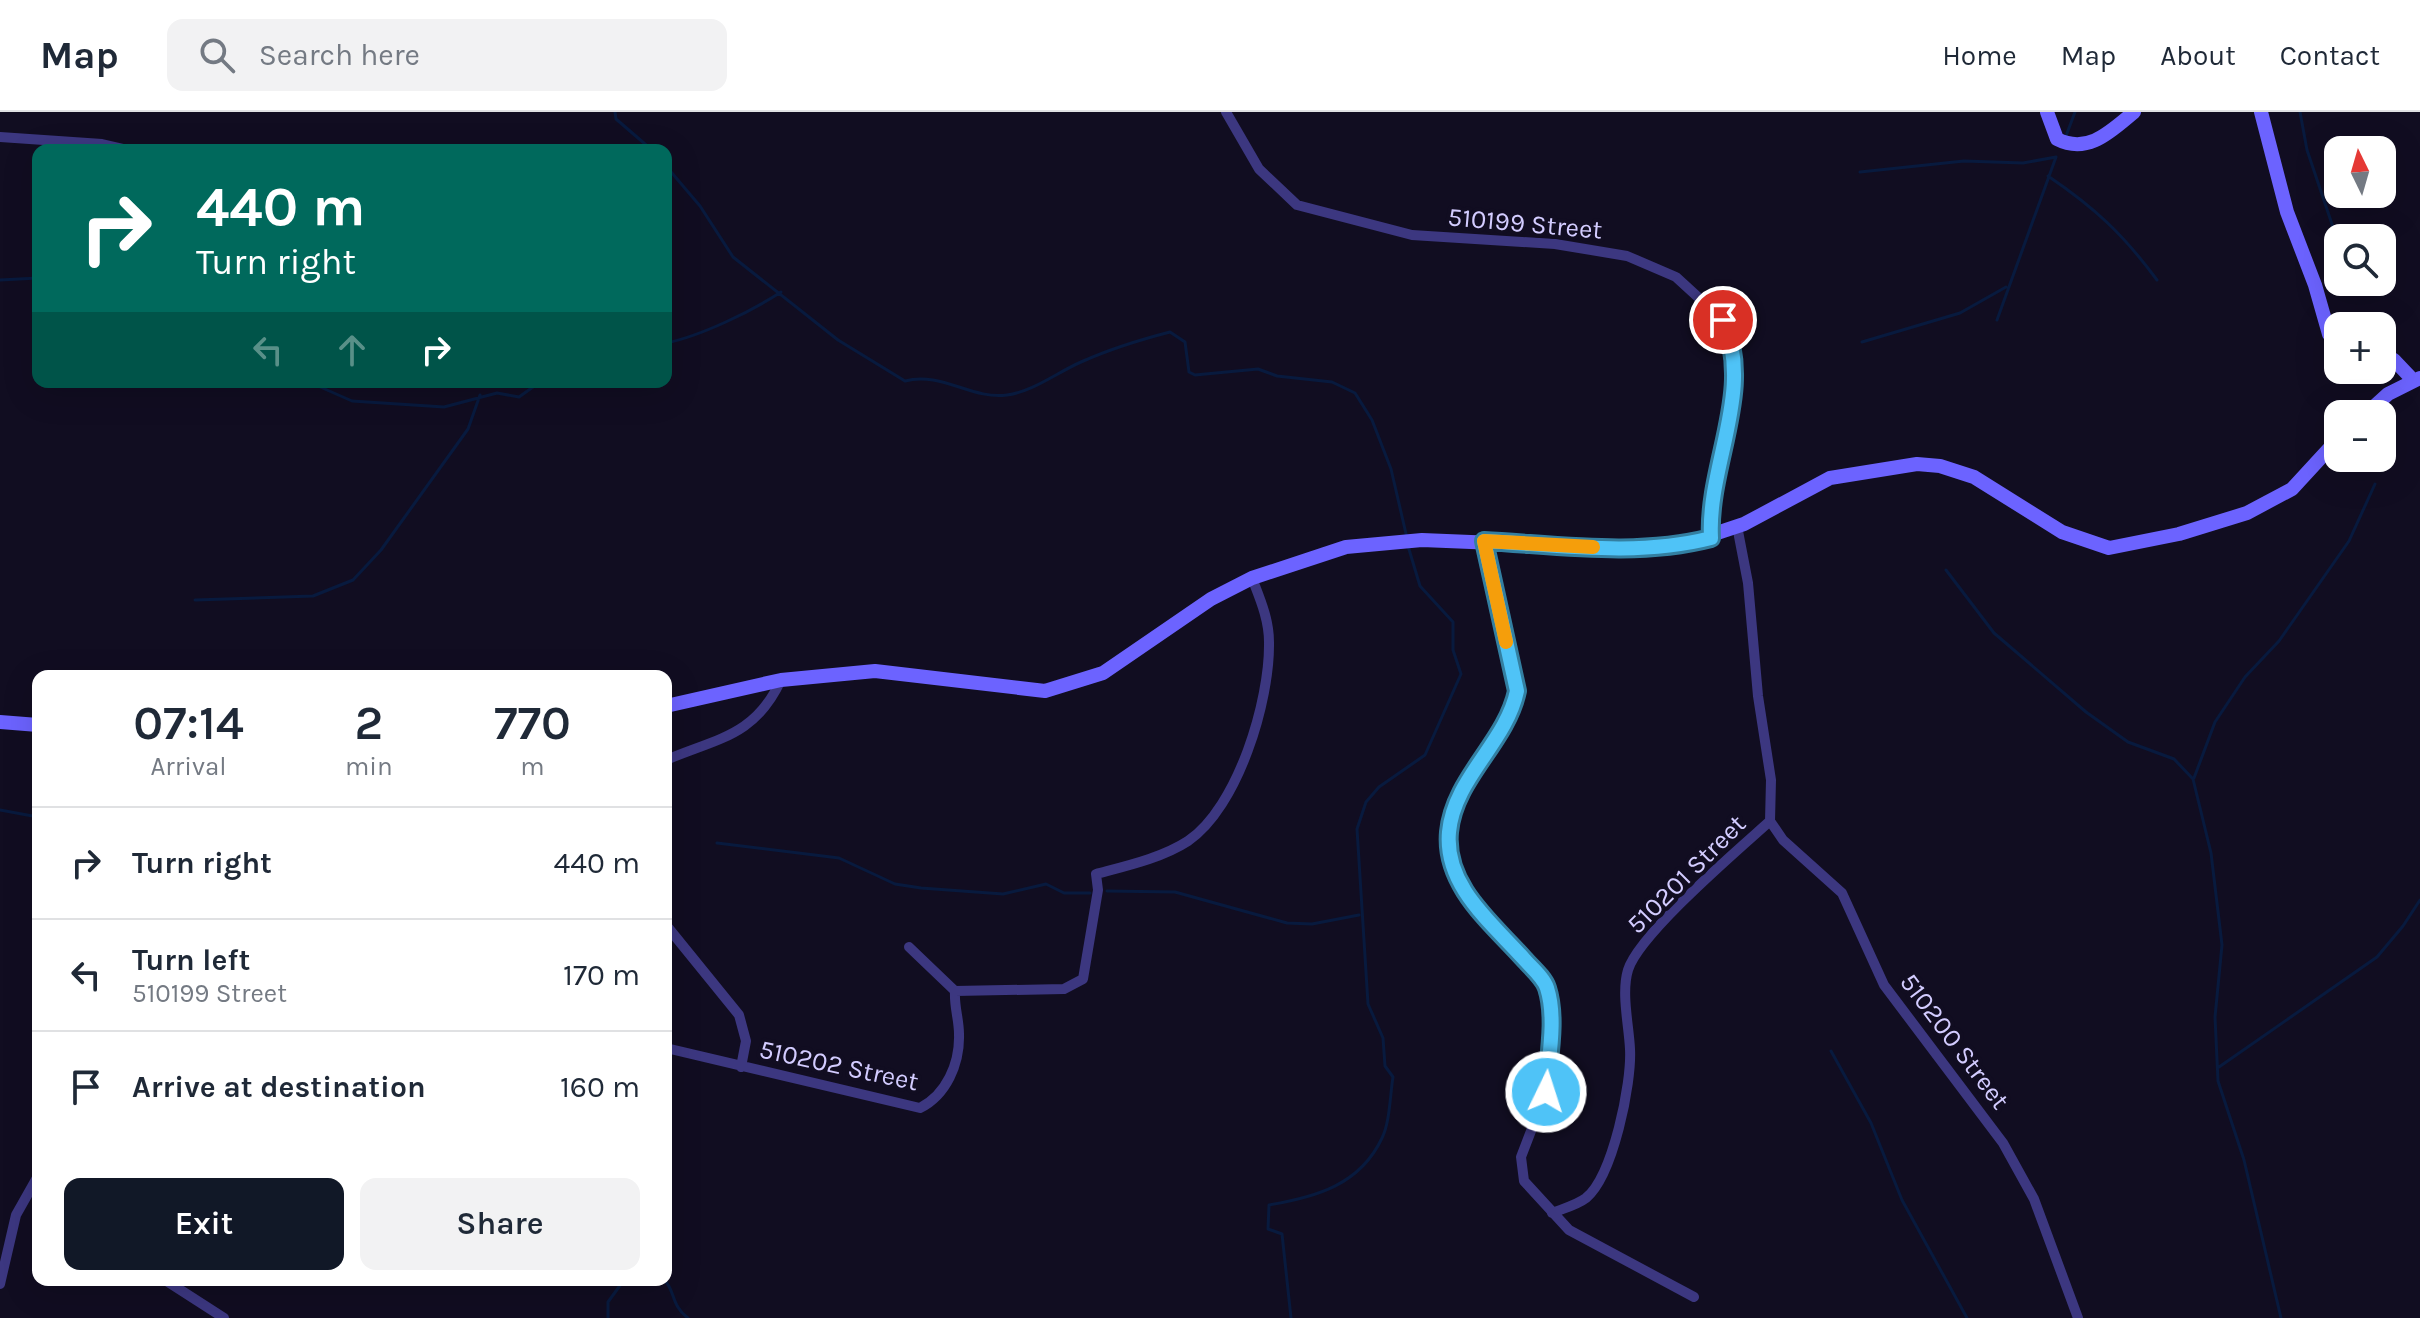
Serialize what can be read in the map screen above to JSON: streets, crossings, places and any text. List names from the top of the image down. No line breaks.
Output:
{"streets":{"street":["510199 Street","510201 Street","510200 Street","510202 Street"]},"crossings":[["510201 Street","510200 Street"]],"north":"top","page":{"header":"Map","search":"Search here","nav":["Home","Map","About","Contact"],"map_buttons":["+","−"],"turn":["440 m","Turn right"],"eta":["07:14","Arrival","2","min","770","m"],"list":[{"name":"Turn right","value":"440 m"},{"name":"Turn left","note":"510199 Street","value":"170 m"},{"name":"Arrive at destination","value":"160 m"}],"buttons":["Exit","Share"]}}
